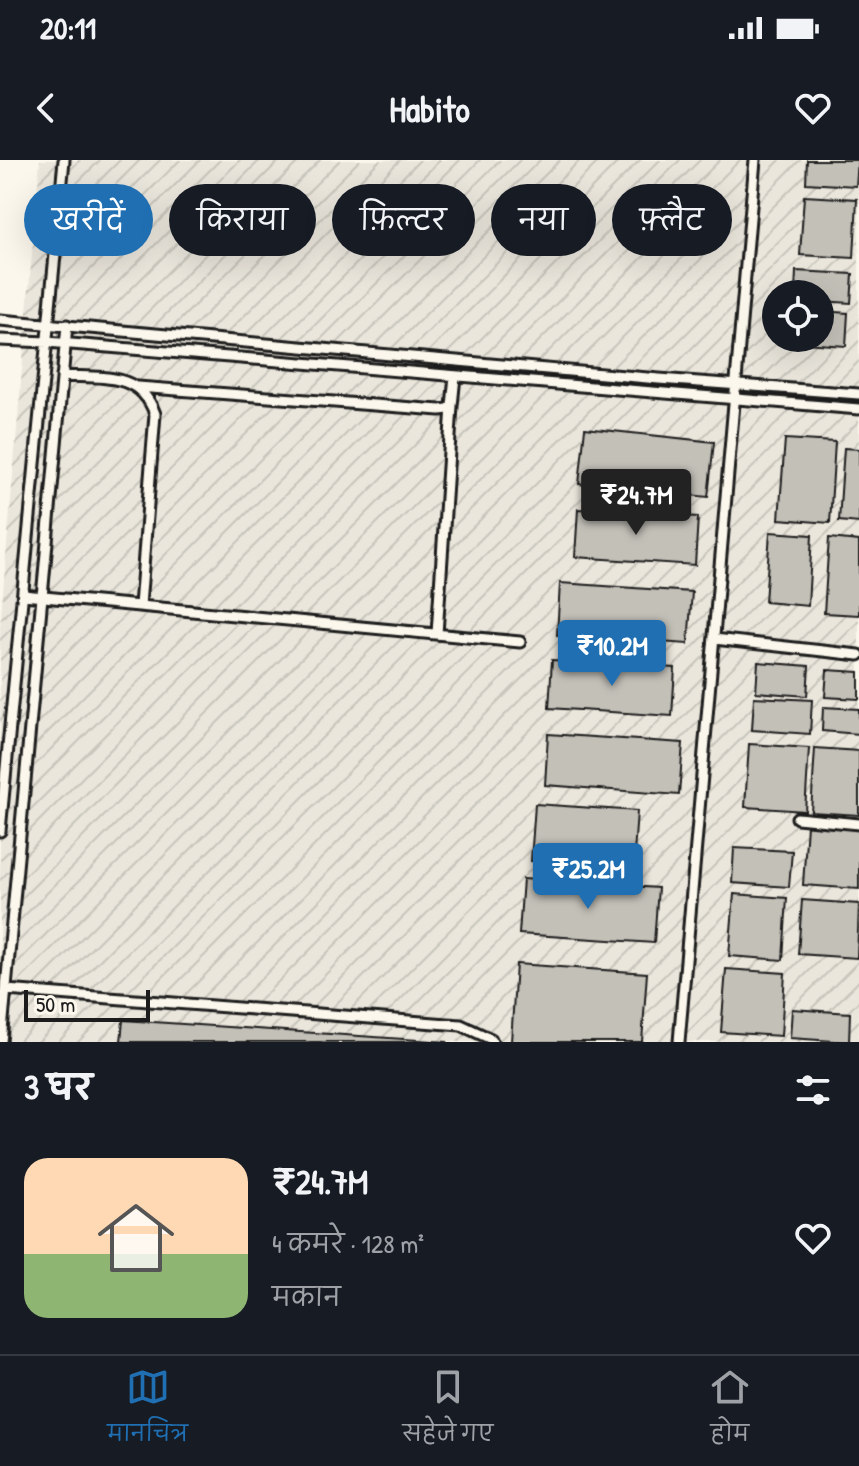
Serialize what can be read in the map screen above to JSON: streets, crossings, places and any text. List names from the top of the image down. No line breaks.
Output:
{"scale_bar":"50 m","page":{"status":"20:11","header":"Habito","chip":["खरीदें","किराया","फ़िल्टर","नया","फ़्लैट"],"price":["₹24.7M","₹10.2M","₹25.2M"],"scale":"50 m","heading":"3 घर","list":[{"name":"₹24.7M","note":"4 कमरे · 128 m² · मकान"}],"tabs":["मानचित्र","सहेजे गए","होम"]}}
